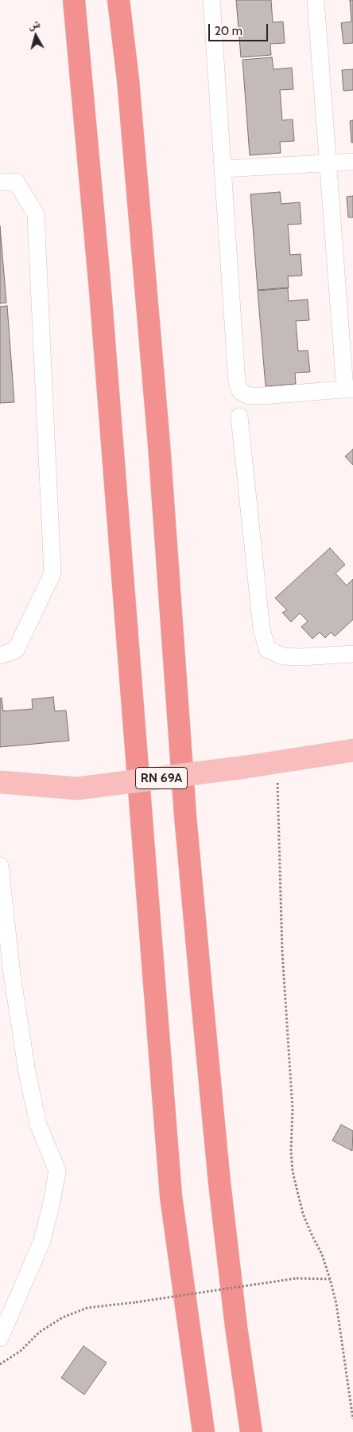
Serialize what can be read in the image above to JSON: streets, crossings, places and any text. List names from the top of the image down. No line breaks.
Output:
{"streets":{"main road":["RN 69A"]},"scale_bar":"20 m","north":"top"}
